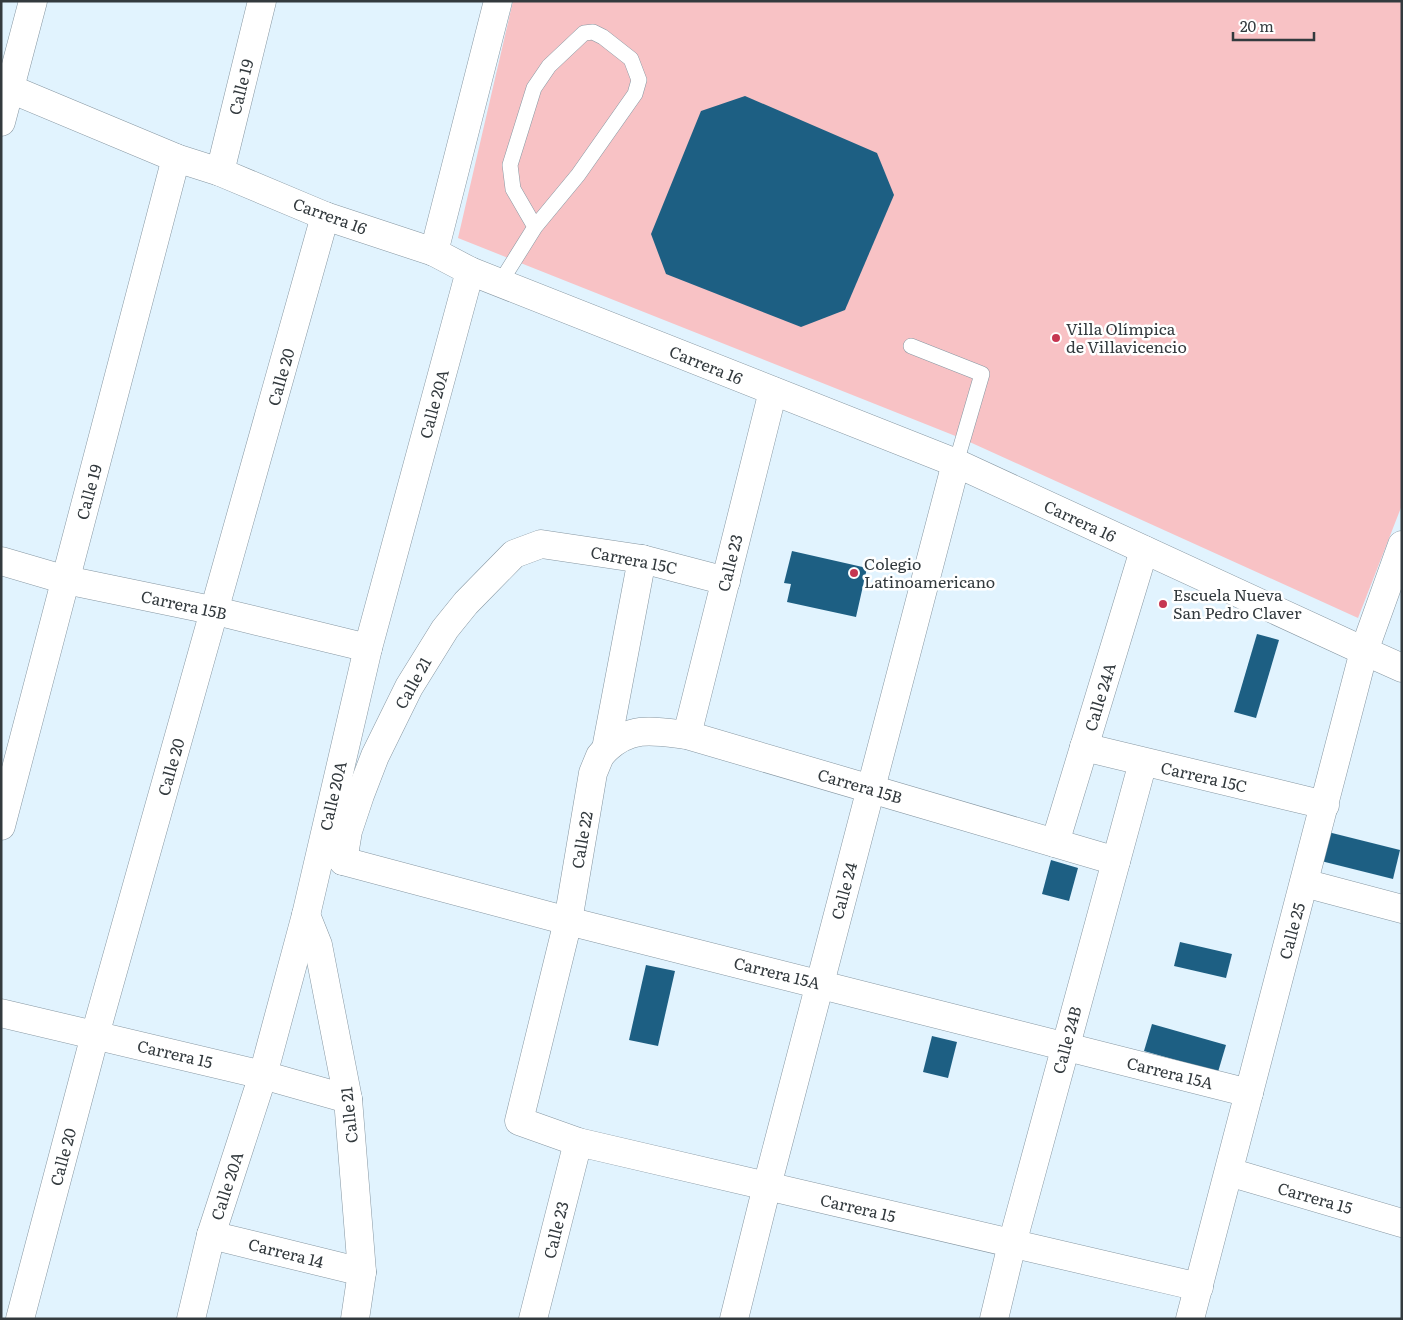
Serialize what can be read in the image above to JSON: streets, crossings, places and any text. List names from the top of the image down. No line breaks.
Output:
{"streets":{"street":["Calle 19","Carrera 16","Calle 20","Calle 20A","Carrera 15C","Calle 23","Carrera 15B","Calle 21","Calle 24A","Calle 22","Calle 24","Calle 25","Carrera 15A","Calle 24B","Carrera 15","Carrera 14"]},"crossings":[["Calle 19","Carrera 16"],["Calle 19","Carrera 15B"],["Carrera 16","Calle 20"],["Carrera 16","Calle 20A"],["Carrera 16","Calle 23"],["Carrera 16","Calle 24A"],["Carrera 16","Calle 24"],["Carrera 16","Calle 25"],["Calle 20","Carrera 15B"],["Calle 20","Carrera 15"],["Calle 20A","Carrera 15B"],["Calle 20A","Calle 21"],["Calle 20A","Carrera 15"],["Calle 20A","Carrera 14"],["Carrera 15C","Calle 23"],["Carrera 15C","Calle 21"],["Carrera 15C","Calle 24A"],["Carrera 15C","Calle 22"],["Carrera 15C","Calle 25"],["Carrera 15C","Calle 24B"],["Calle 23","Carrera 15B"],["Calle 23","Carrera 15"],["Carrera 15B","Calle 24A"],["Carrera 15B","Calle 22"],["Carrera 15B","Calle 24"],["Carrera 15B","Calle 24B"],["Calle 21","Carrera 15A"],["Calle 21","Carrera 15"],["Calle 21","Carrera 14"],["Calle 22","Carrera 15A"],["Calle 22","Carrera 15"],["Calle 24","Carrera 15A"],["Calle 24","Carrera 15"],["Calle 25","Carrera 15A"],["Calle 25","Carrera 15"],["Carrera 15A","Calle 24B"],["Calle 24B","Carrera 15"]],"places":["Villa Olímpica de Villavicencio","Colegio Latinoamericano","Escuela Nueva San Pedro Claver"],"scale_bar":"20 m"}
